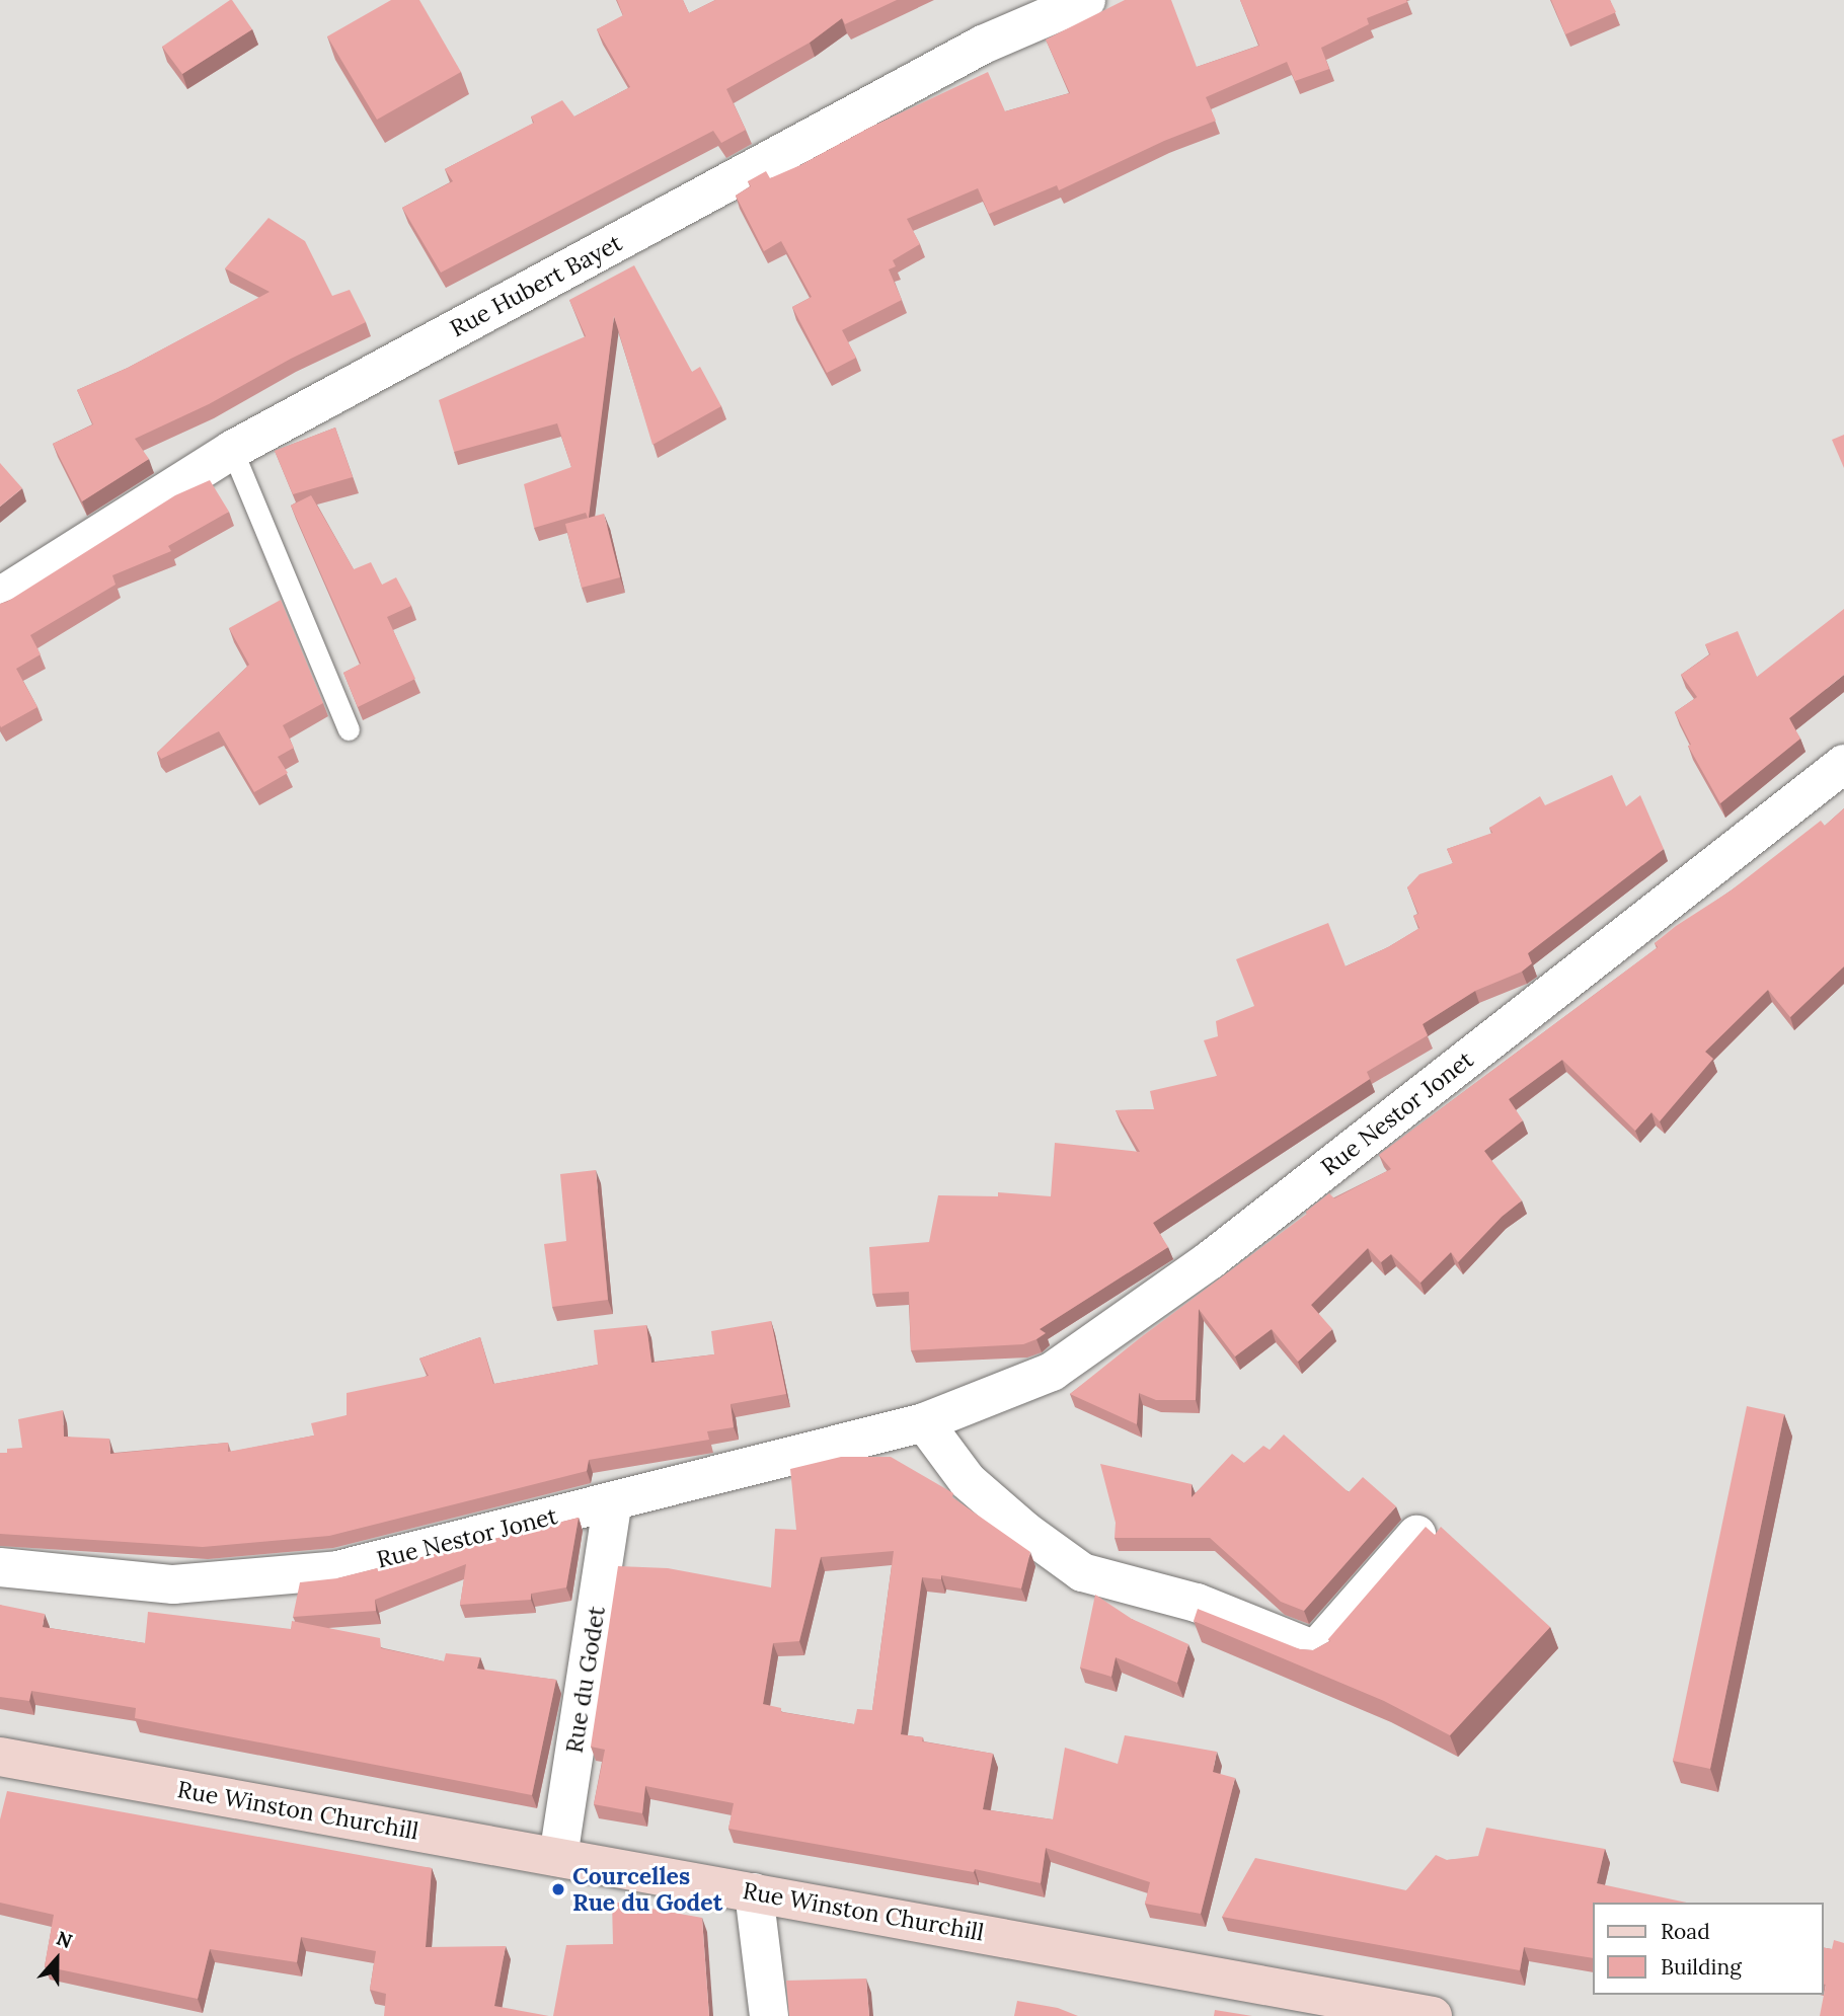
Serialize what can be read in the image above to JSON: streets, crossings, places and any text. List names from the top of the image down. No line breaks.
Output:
{"streets":{"main road":["Rue Winston Churchill"],"street":["Rue Hubert Bayet","Rue Nestor Jonet","Rue du Godet"]},"crossings":[["Rue Nestor Jonet","Rue du Godet"],["Rue du Godet","Rue Winston Churchill"]],"places":["Courcelles Rue du Godet"],"legend":["Road","Building"],"north":"top"}
